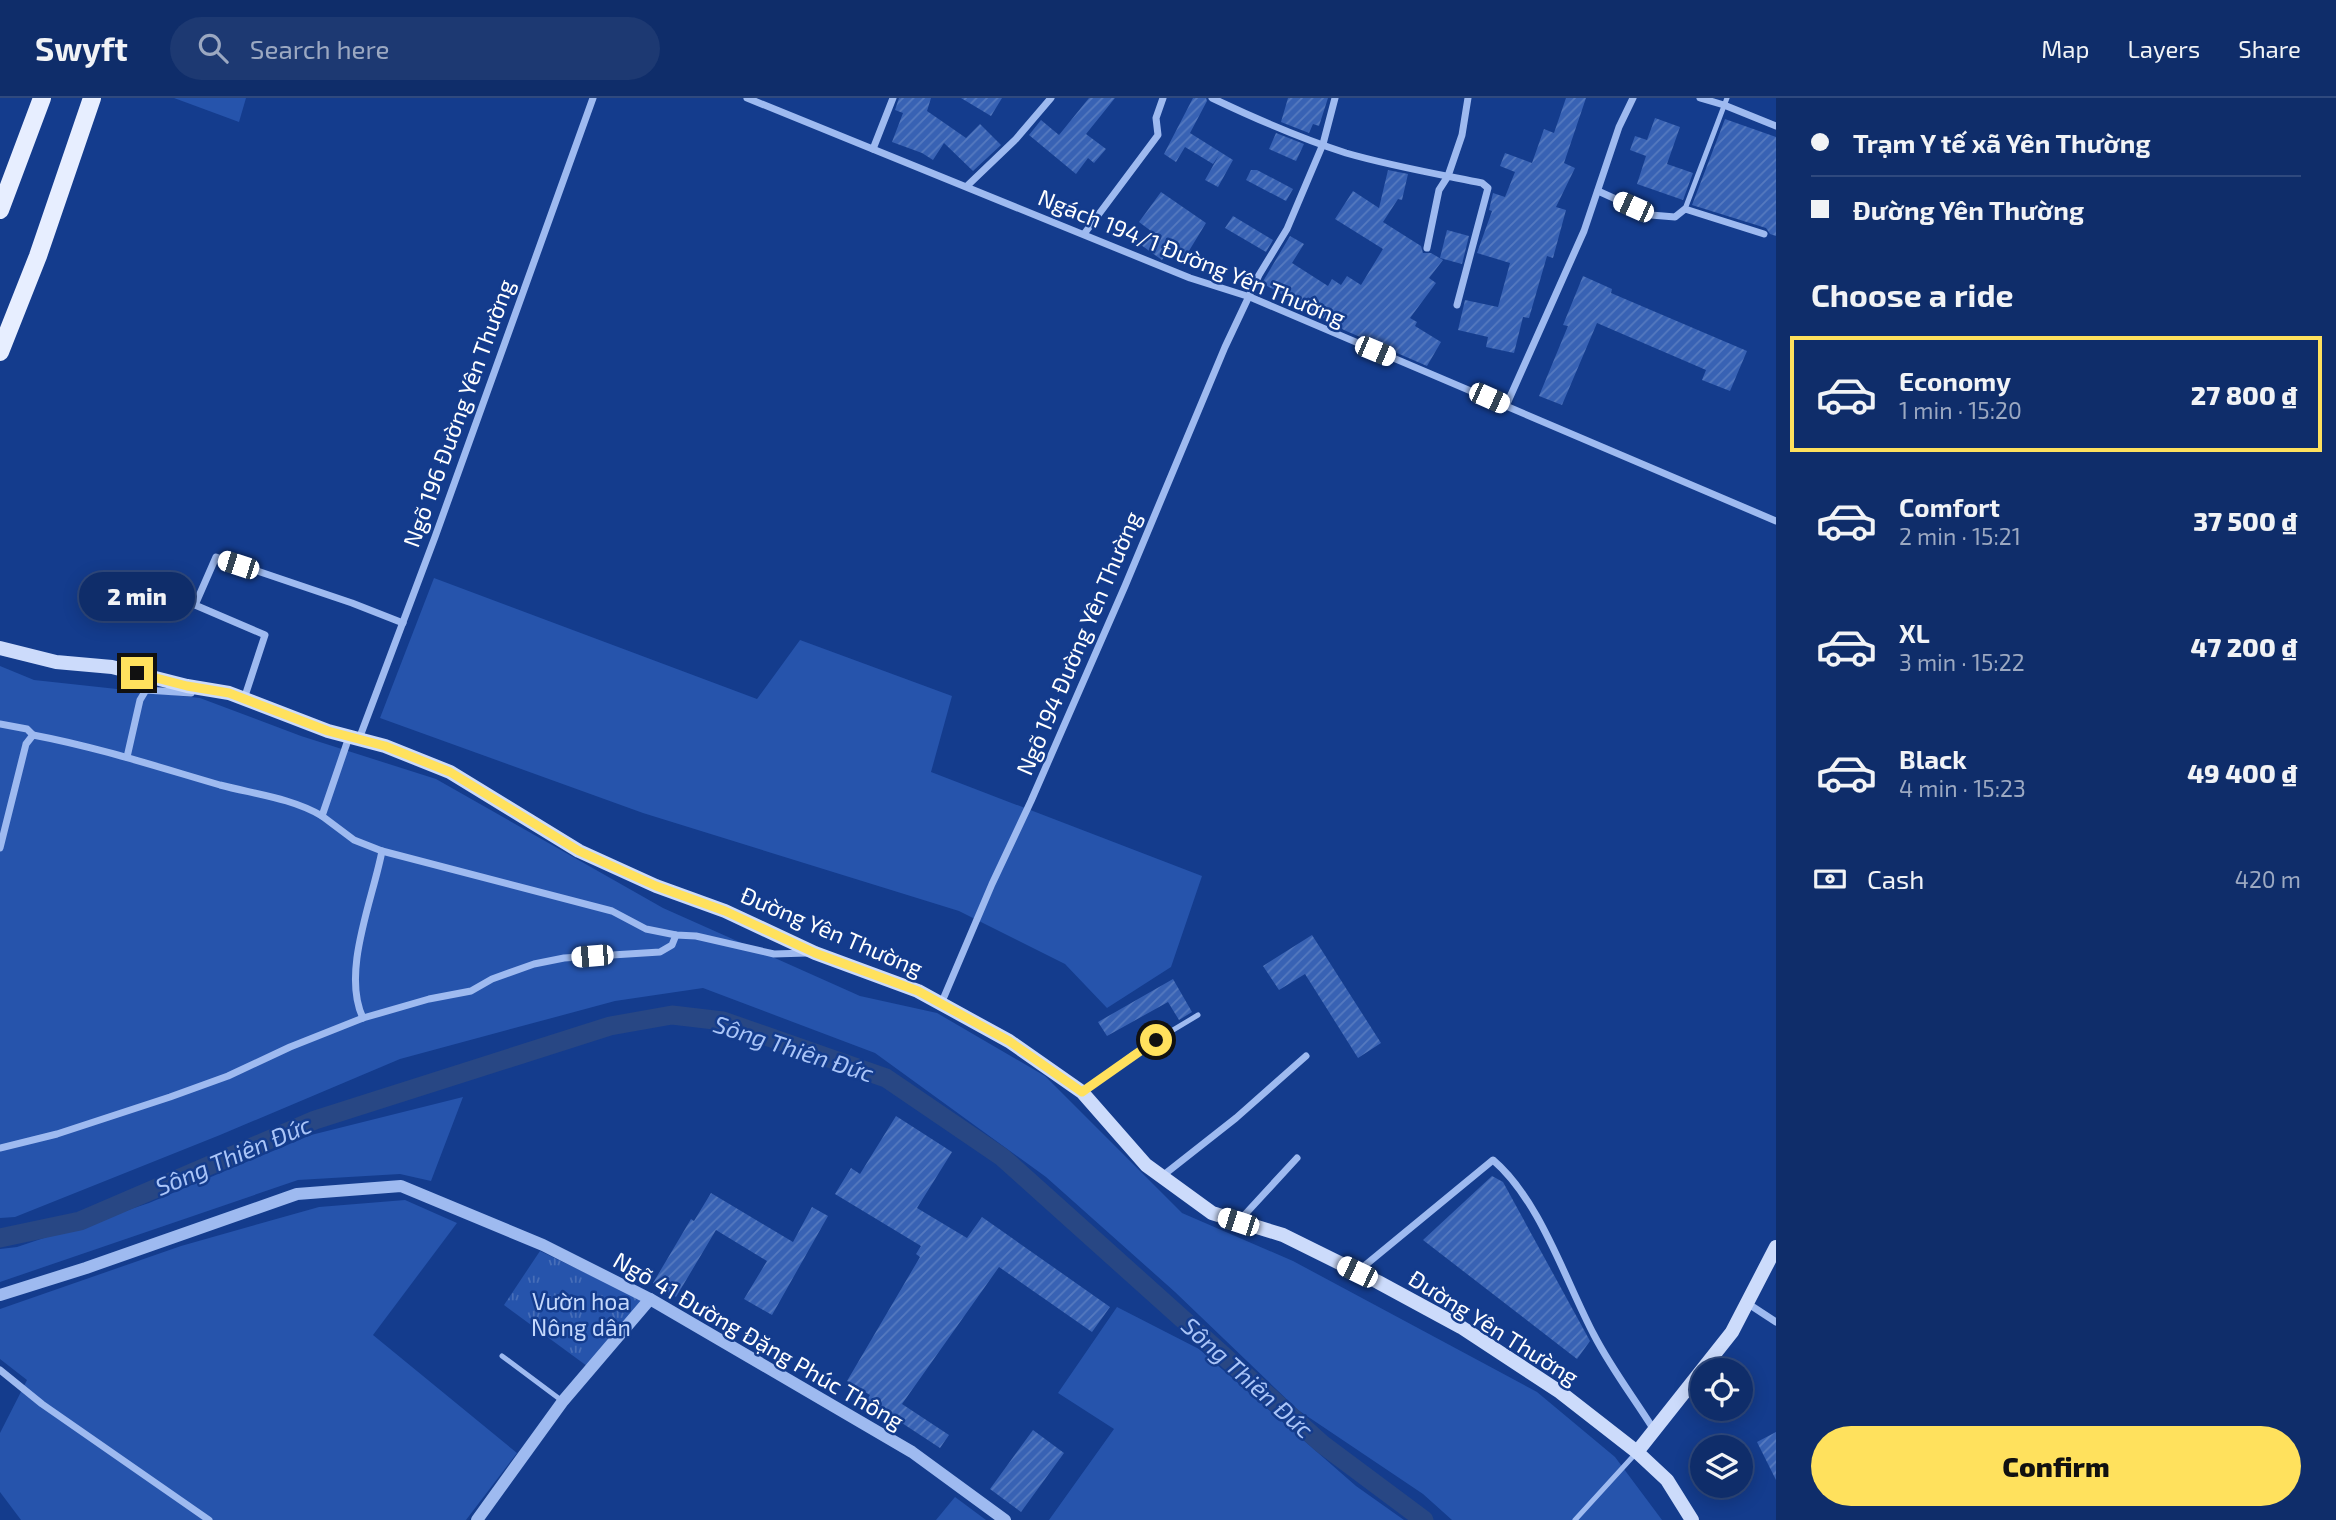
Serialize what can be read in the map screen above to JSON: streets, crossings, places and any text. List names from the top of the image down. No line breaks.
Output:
{"streets":{"main road":["Đường Yên Thường"],"street":["Ngách 194/1 Đường Yên Thường","Ngõ 196 Đường Yên Thường","Ngõ 194 Đường Yên Thường","Ngõ 41 Đường Đặng Phúc Thông"]},"crossings":[["Ngách 194/1 Đường Yên Thường","Ngõ 194 Đường Yên Thường"],["Ngõ 196 Đường Yên Thường","Đường Yên Thường"],["Ngõ 194 Đường Yên Thường","Đường Yên Thường"]],"water":["Sông Thiên Đức"],"parks":["Vườn hoa Nông dân"],"page":{"header":"Swyft","search":"Search here","nav":["Map","Layers","Share"],"banner":["Trạm Y tế xã Yên Thường","Đường Yên Thường"],"heading":"Choose a ride","list":[{"name":"Economy","note":"1 min · 15:20","value":"27 800 ₫"},{"name":"Comfort","note":"2 min · 15:21","value":"37 500 ₫"},{"name":"XL","note":"3 min · 15:22","value":"47 200 ₫"},{"name":"Black","note":"4 min · 15:23","value":"49 400 ₫"}],"bubble":"2 min","pay":["Cash","420 m"],"buttons":"Confirm"}}
